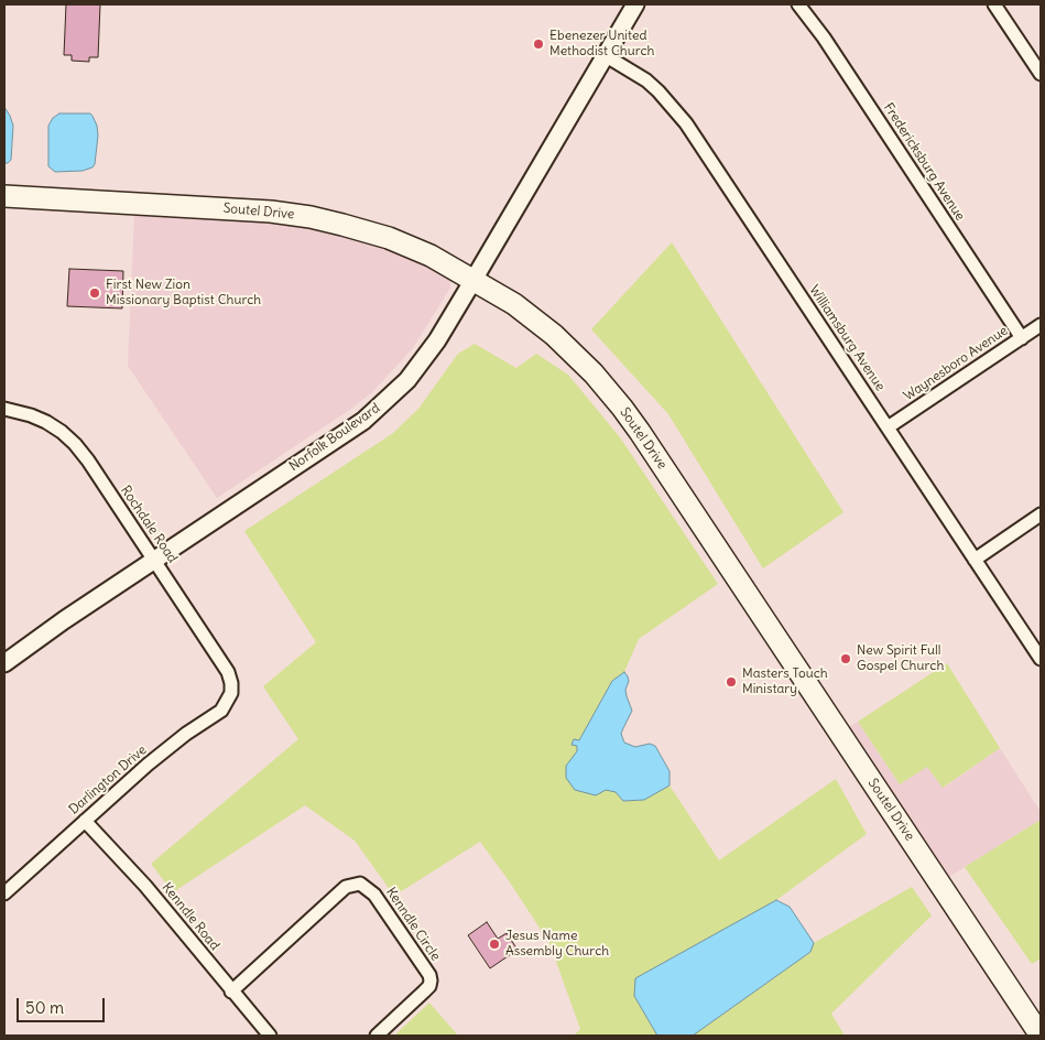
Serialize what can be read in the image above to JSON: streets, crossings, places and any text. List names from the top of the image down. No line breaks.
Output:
{"streets":{"main road":["Soutel Drive"],"street":["Fredericksburg Avenue","Williamsburg Avenue","Waynesboro Avenue","Norfolk Boulevard","Rochdale Road","Darlington Drive","Kenndle Road","Kenndle Circle"]},"crossings":[["Fredericksburg Avenue","Waynesboro Avenue"],["Soutel Drive","Norfolk Boulevard"],["Williamsburg Avenue","Waynesboro Avenue"],["Williamsburg Avenue","Norfolk Boulevard"],["Norfolk Boulevard","Rochdale Road"],["Rochdale Road","Darlington Drive"],["Darlington Drive","Kenndle Road"],["Kenndle Road","Kenndle Circle"]],"places":["Ebenezer United Methodist Church","First New Zion Missionary Baptist Church","New Spirit Full Gospel Church","Masters Touch Ministary","Jesus Name Assembly Church"],"scale_bar":"50 m"}
